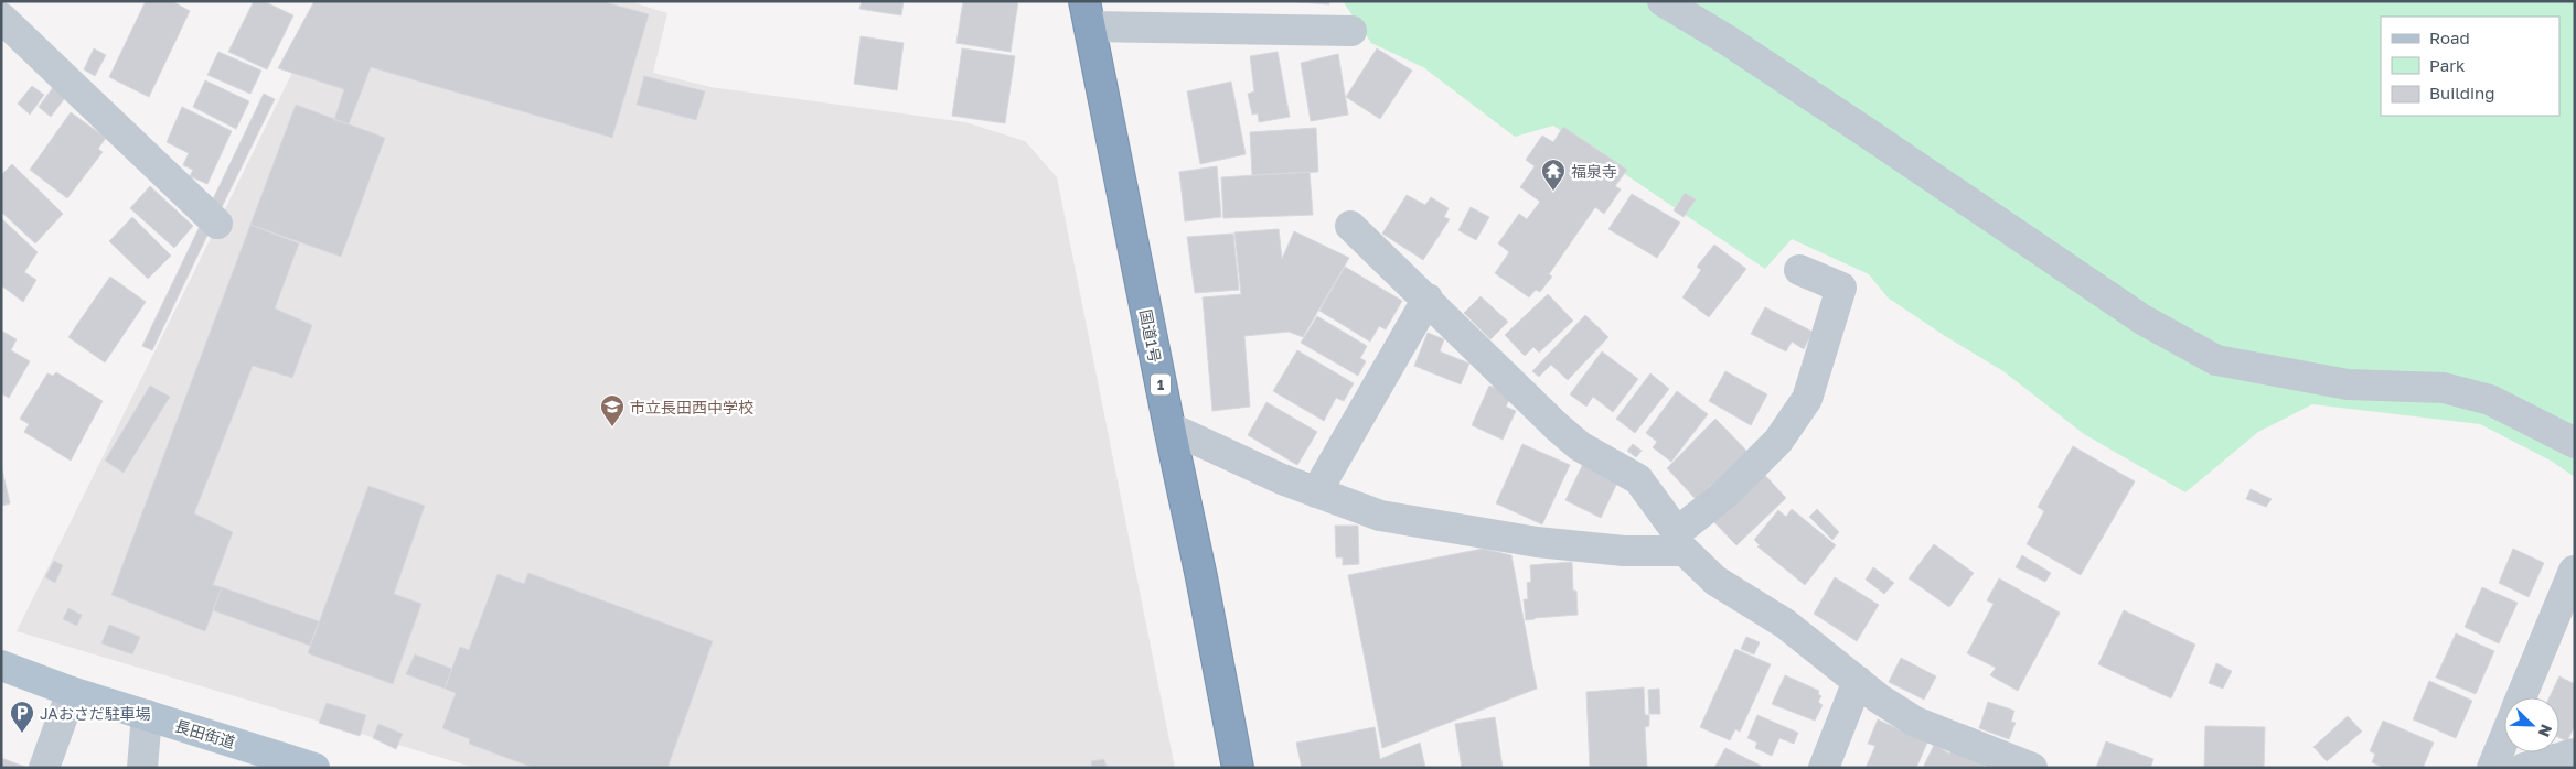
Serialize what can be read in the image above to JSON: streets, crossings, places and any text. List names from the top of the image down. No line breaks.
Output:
{"streets":{"highway":["国道1号","1"],"main road":["長田街道"]},"places":{"temple":["福泉寺"],"school or university":["市立長田西中学校"],"parking":["JAおさだ駐車場"]},"legend":["Road","Park","Building"],"north":"bottom right"}
